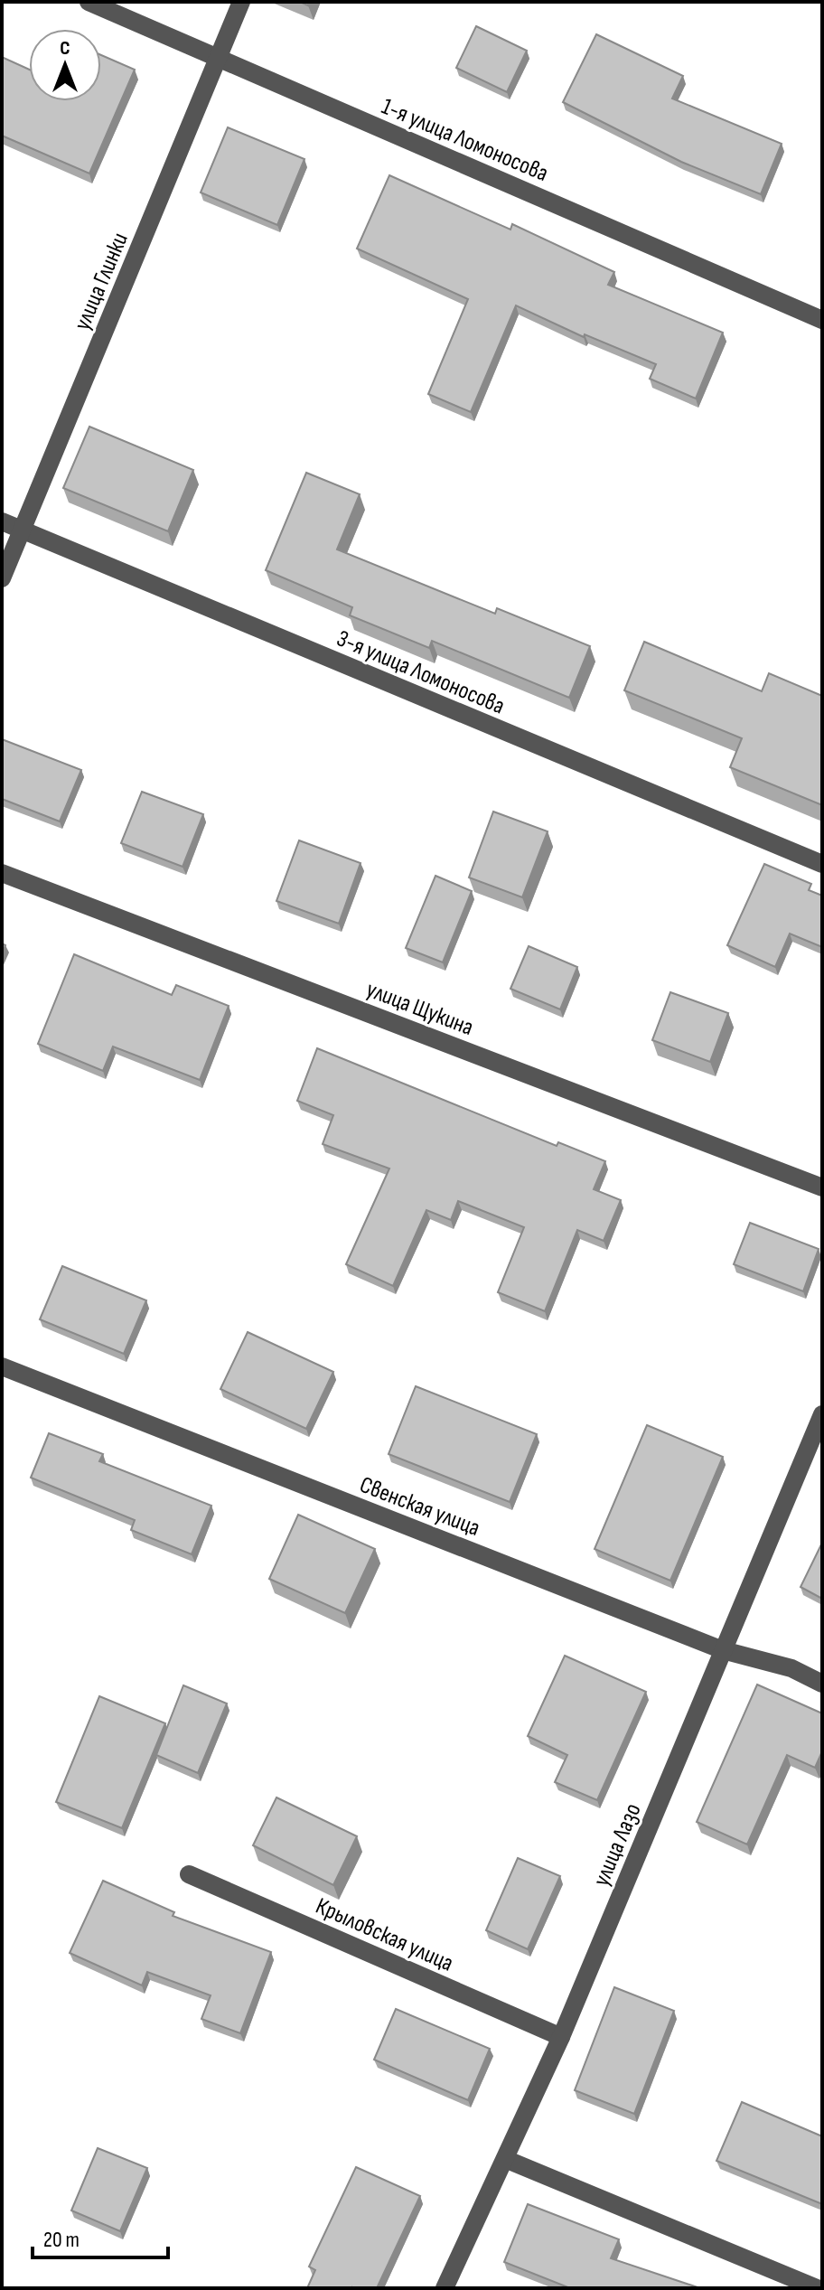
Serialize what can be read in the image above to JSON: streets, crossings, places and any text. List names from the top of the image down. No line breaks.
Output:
{"streets":{"street":["1-я улица Ломоносова","улица Глинки","3-я улица Ломоносова","улица Щукина","Свенская улица","улица Лазо","Крыловская улица"]},"crossings":[["1-я улица Ломоносова","улица Глинки"],["улица Глинки","3-я улица Ломоносова"],["Свенская улица","улица Лазо"],["улица Лазо","Крыловская улица"]],"scale_bar":"20 m","north":"top"}
